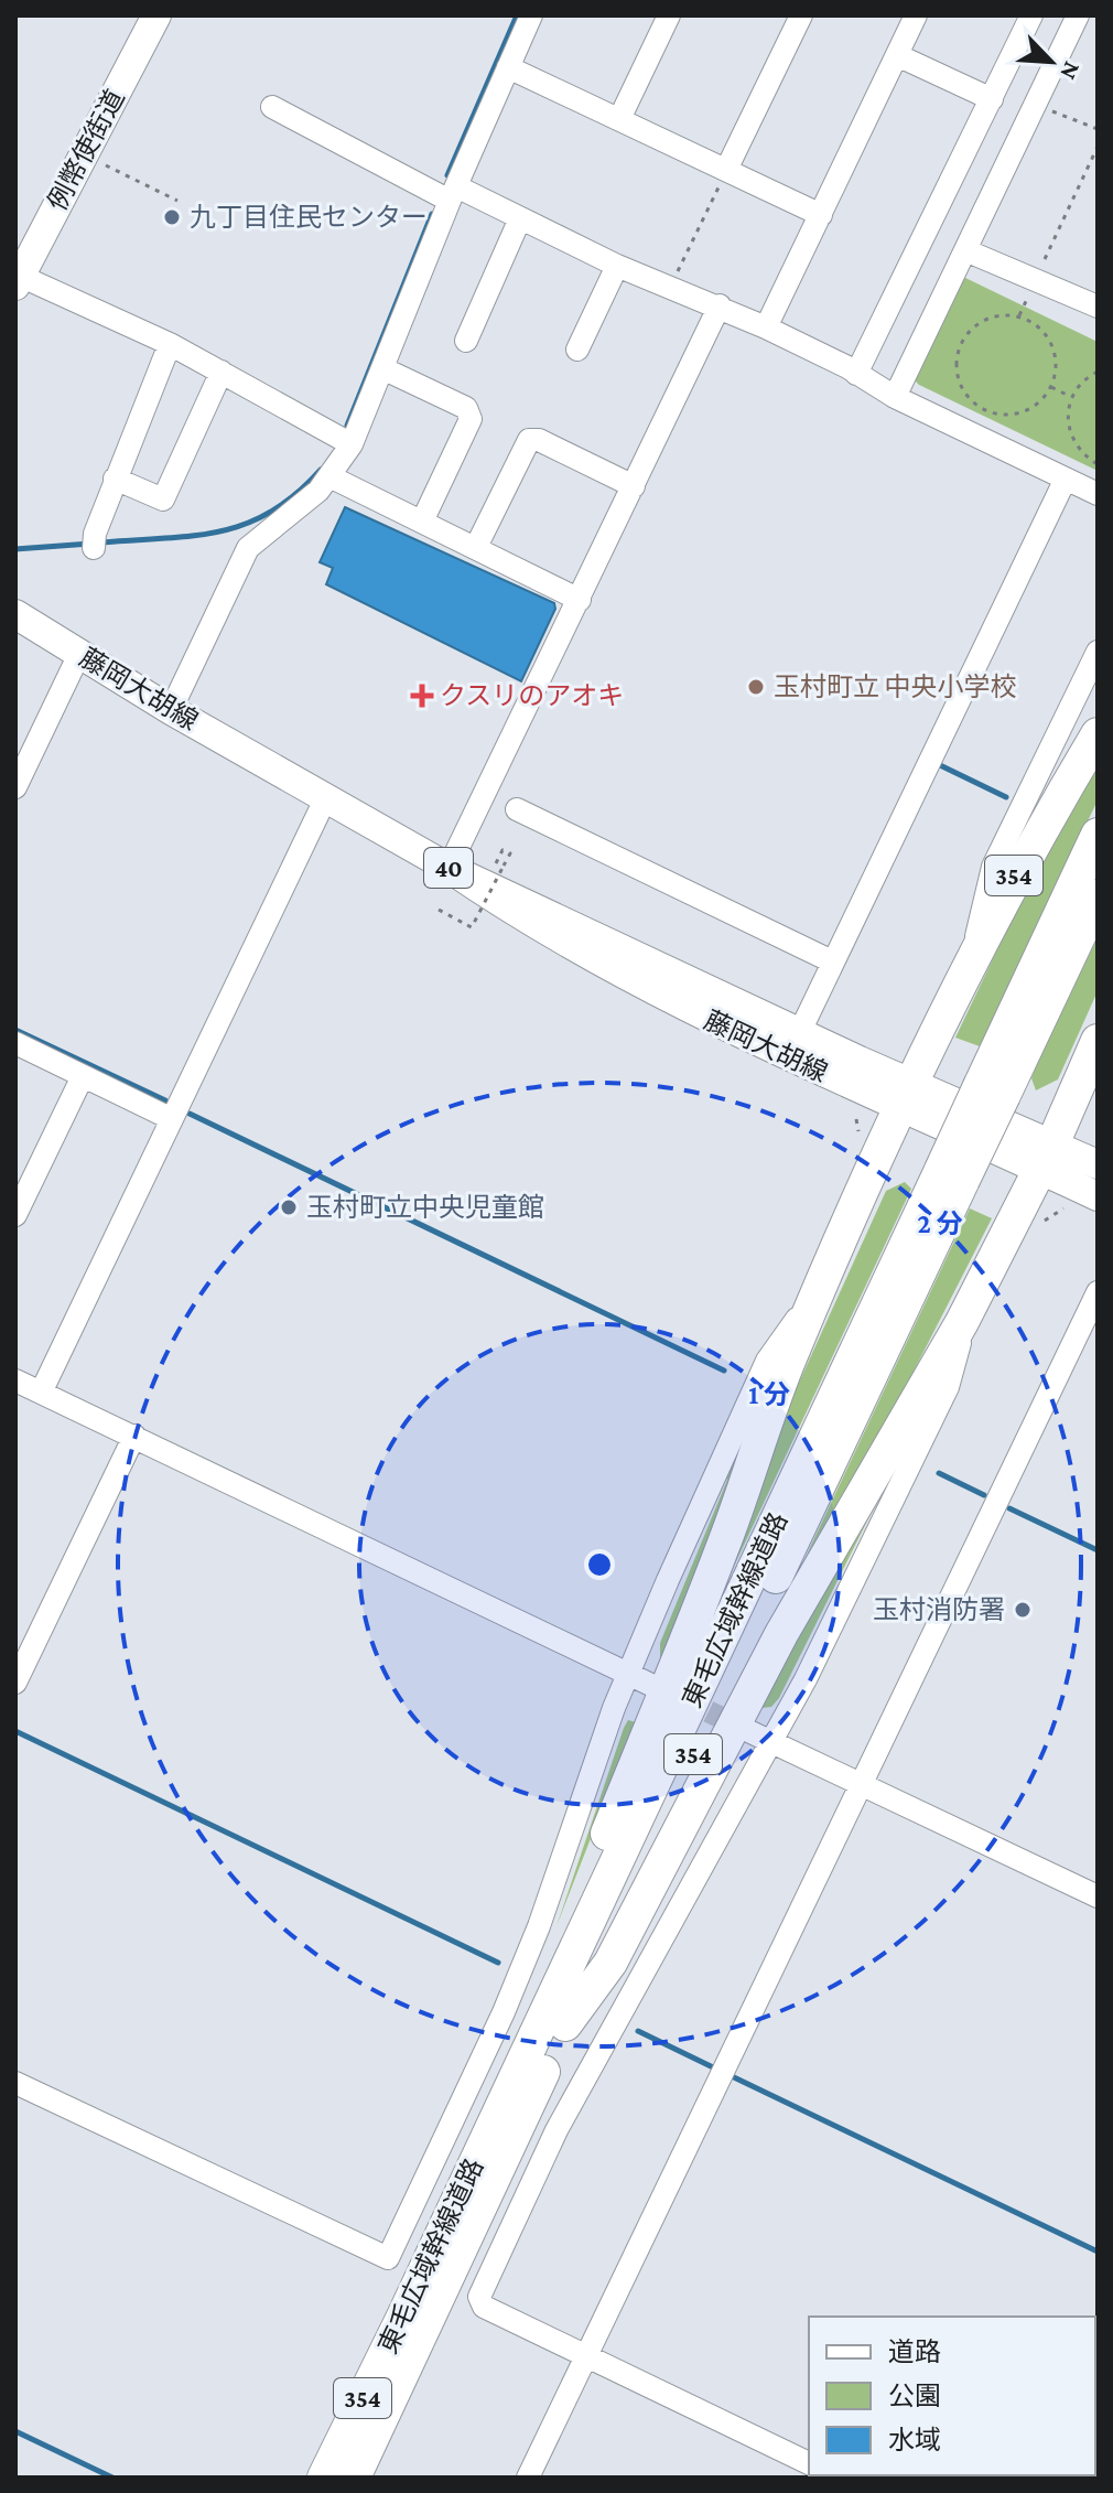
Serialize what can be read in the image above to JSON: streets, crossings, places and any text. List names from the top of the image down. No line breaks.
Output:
{"streets":{"highway":["354","東毛広域幹線道路"],"main road":["例幣使街道","藤岡大胡線","40"]},"crossings":[["藤岡大胡線","354"],["354","東毛広域幹線道路"]],"places":{"other":["九丁目住民センター","玉村町立 中央小学校","玉村町立中央児童館","玉村消防署"],"health":["クスリのアオキ"]},"legend":["道路","公園","水域"],"north":"bottom right","rings":["2 分","1 分"]}
